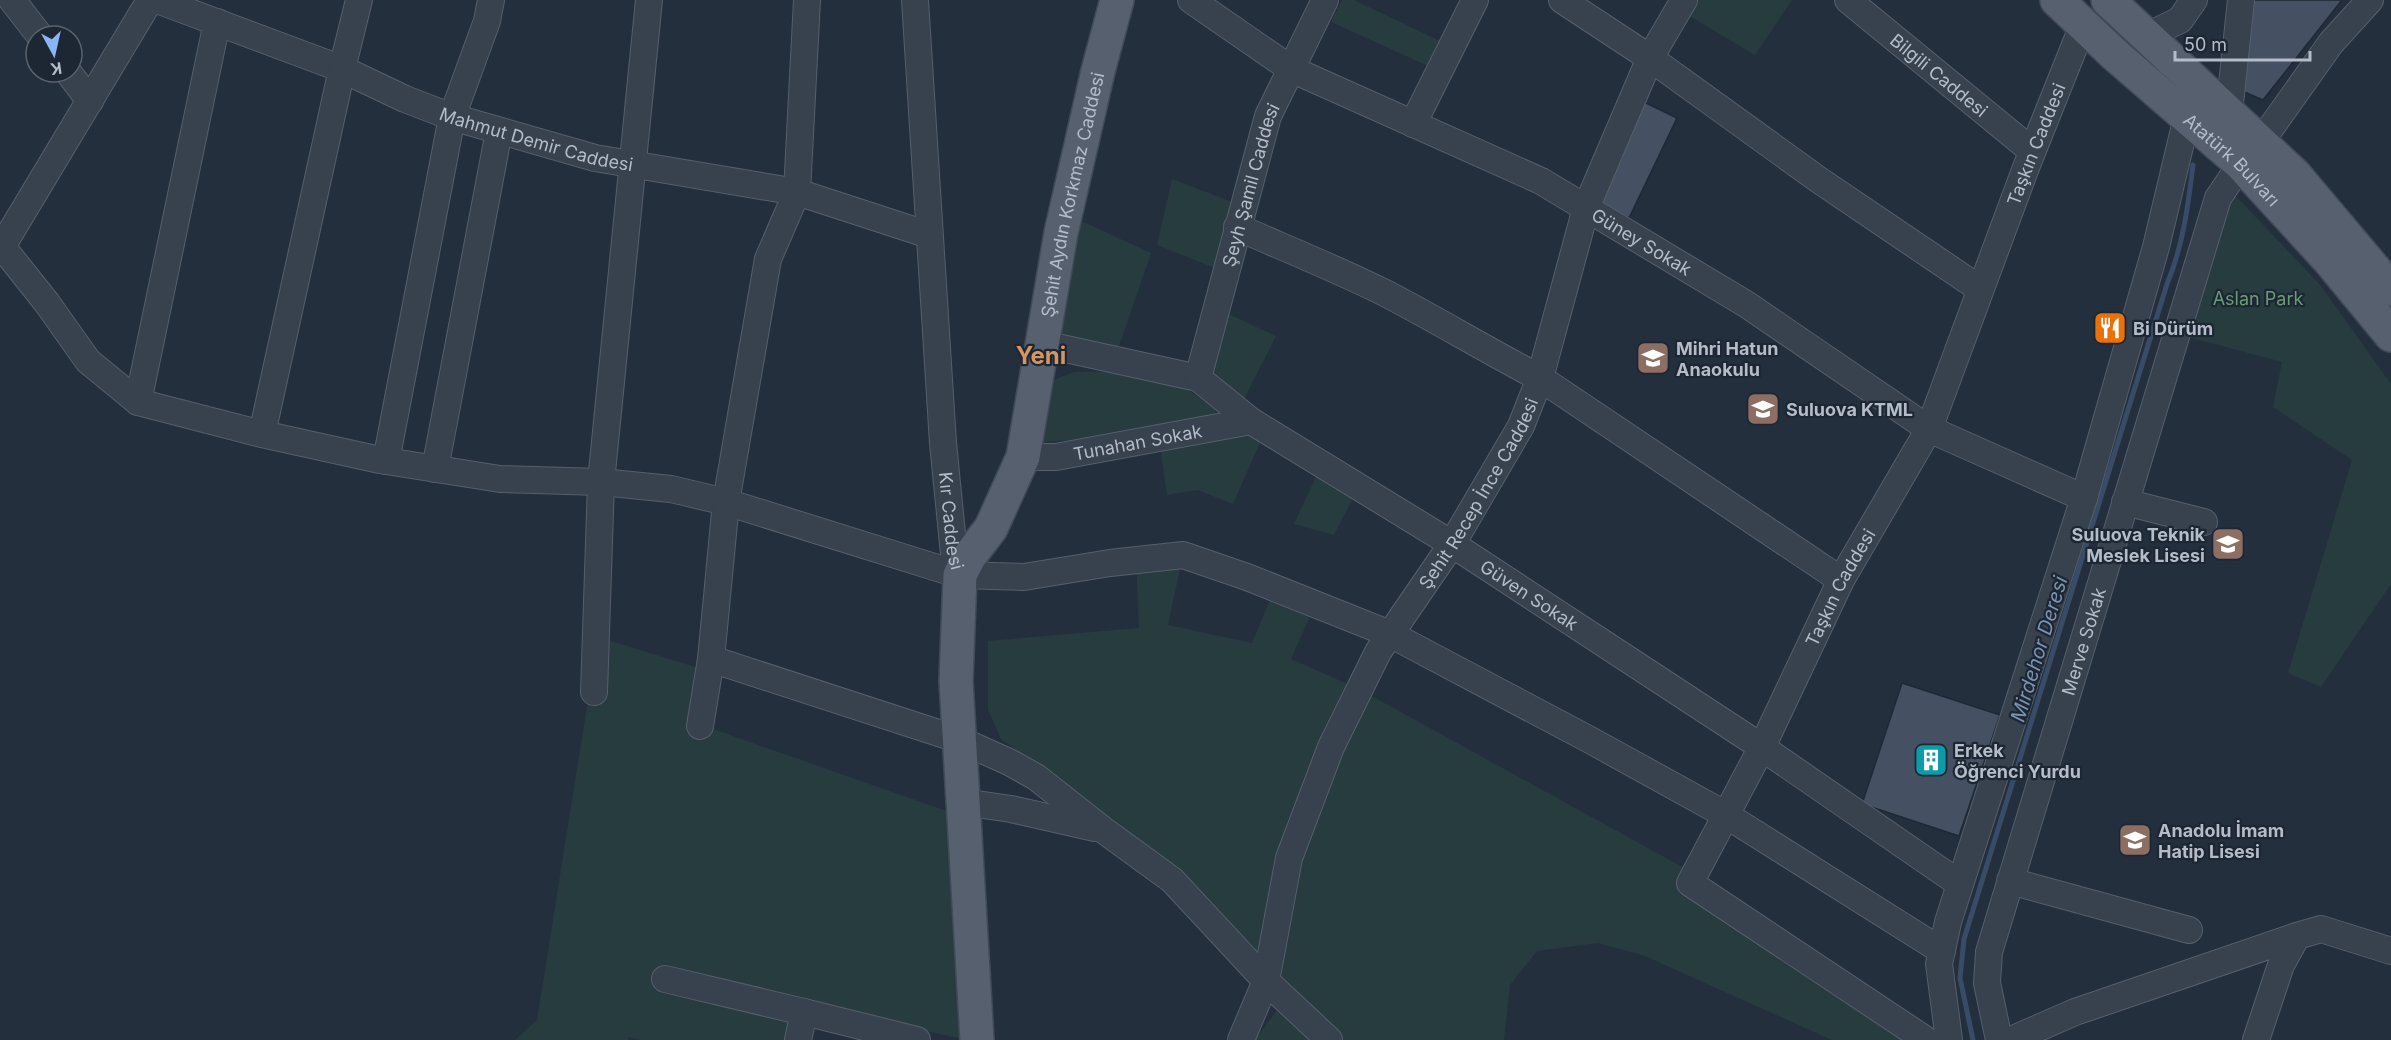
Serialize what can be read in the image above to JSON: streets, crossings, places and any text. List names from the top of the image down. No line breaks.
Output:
{"streets":{"main road":["Atatürk Bulvarı","Şehit Aydın Korkmaz Caddesi","Kır Caddesi"],"street":["Bilgili Caddesi","Mahmut Demir Caddesi","Taşkın Caddesi","Şeyh Şamil Caddesi","Güney Sokak","Tunahan Sokak","Şehit Recep İnce Caddesi","Güven Sokak","Merve Sokak"]},"crossings":[["Bilgili Caddesi","Taşkın Caddesi"],["Mahmut Demir Caddesi","Kır Caddesi"],["Taşkın Caddesi","Atatürk Bulvarı"],["Taşkın Caddesi","Güney Sokak"],["Taşkın Caddesi","Güven Sokak"],["Atatürk Bulvarı","Merve Sokak"],["Şeyh Şamil Caddesi","Güney Sokak"],["Şeyh Şamil Caddesi","Güven Sokak"],["Şehit Aydın Korkmaz Caddesi","Tunahan Sokak"],["Şehit Aydın Korkmaz Caddesi","Kır Caddesi"],["Şehit Aydın Korkmaz Caddesi","Güven Sokak"],["Güney Sokak","Şehit Recep İnce Caddesi"],["Tunahan Sokak","Güven Sokak"],["Şehit Recep İnce Caddesi","Güven Sokak"]],"districts":["Yeni"],"water":["Mirdehor Deresi"],"parks":["Aslan Park"],"places":{"restaurant":["Bi Dürüm"],"school or university":["Mihri Hatun Anaokulu","Suluova KTML","Suluova Teknik Meslek Lisesi","Anadolu İmam Hatip Lisesi"],"building":["Erkek Öğrenci Yurdu"]},"scale_bar":"50 m","north":"bottom"}
